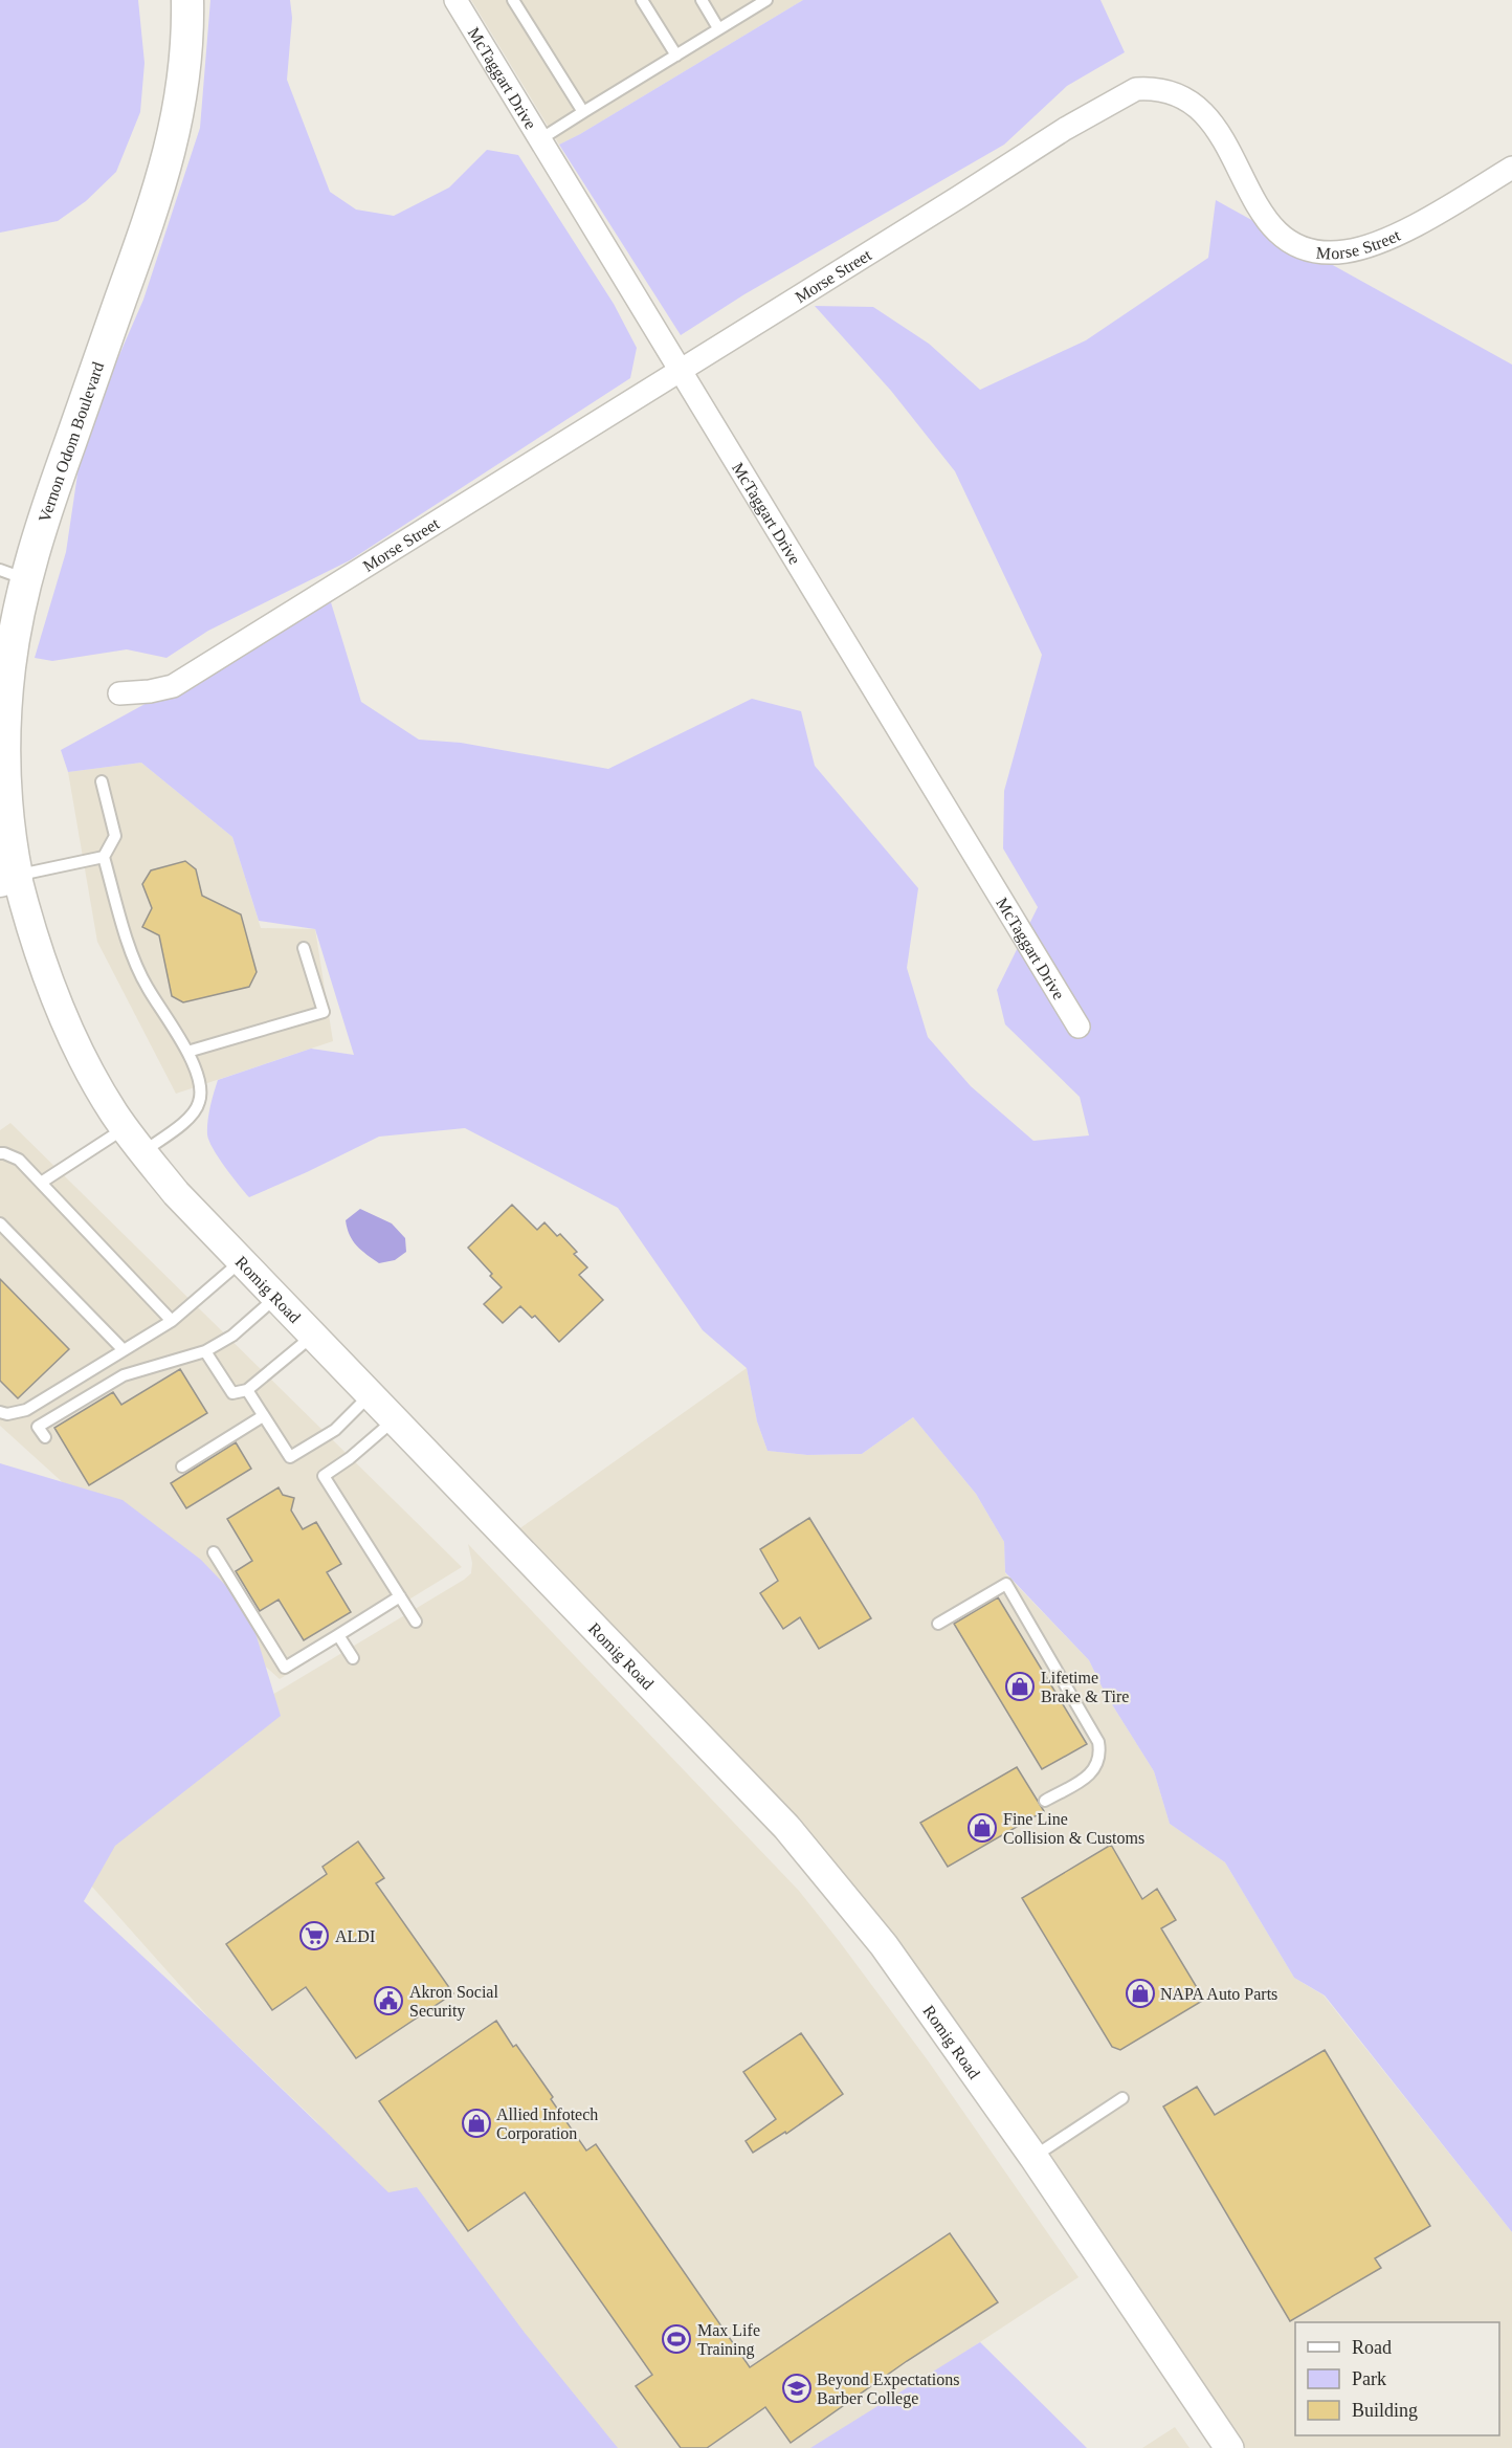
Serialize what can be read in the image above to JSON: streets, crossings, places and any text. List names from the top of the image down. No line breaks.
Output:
{"streets":{"main road":["Vernon Odom Boulevard"],"street":["McTaggart Drive","Morse Street","Romig Road"]},"crossings":[["McTaggart Drive","Morse Street"],["Vernon Odom Boulevard","Romig Road"]],"places":{"shop":["Lifetime Brake & Tire","Fine Line Collision & Customs","NAPA Auto Parts","Allied Infotech Corporation"],"supermarket":["ALDI"],"public building":["Akron Social Security"],"sports":["Max Life Training"],"school or university":["Beyond Expectations Barber College"]},"legend":["Road","Park","Building"]}
